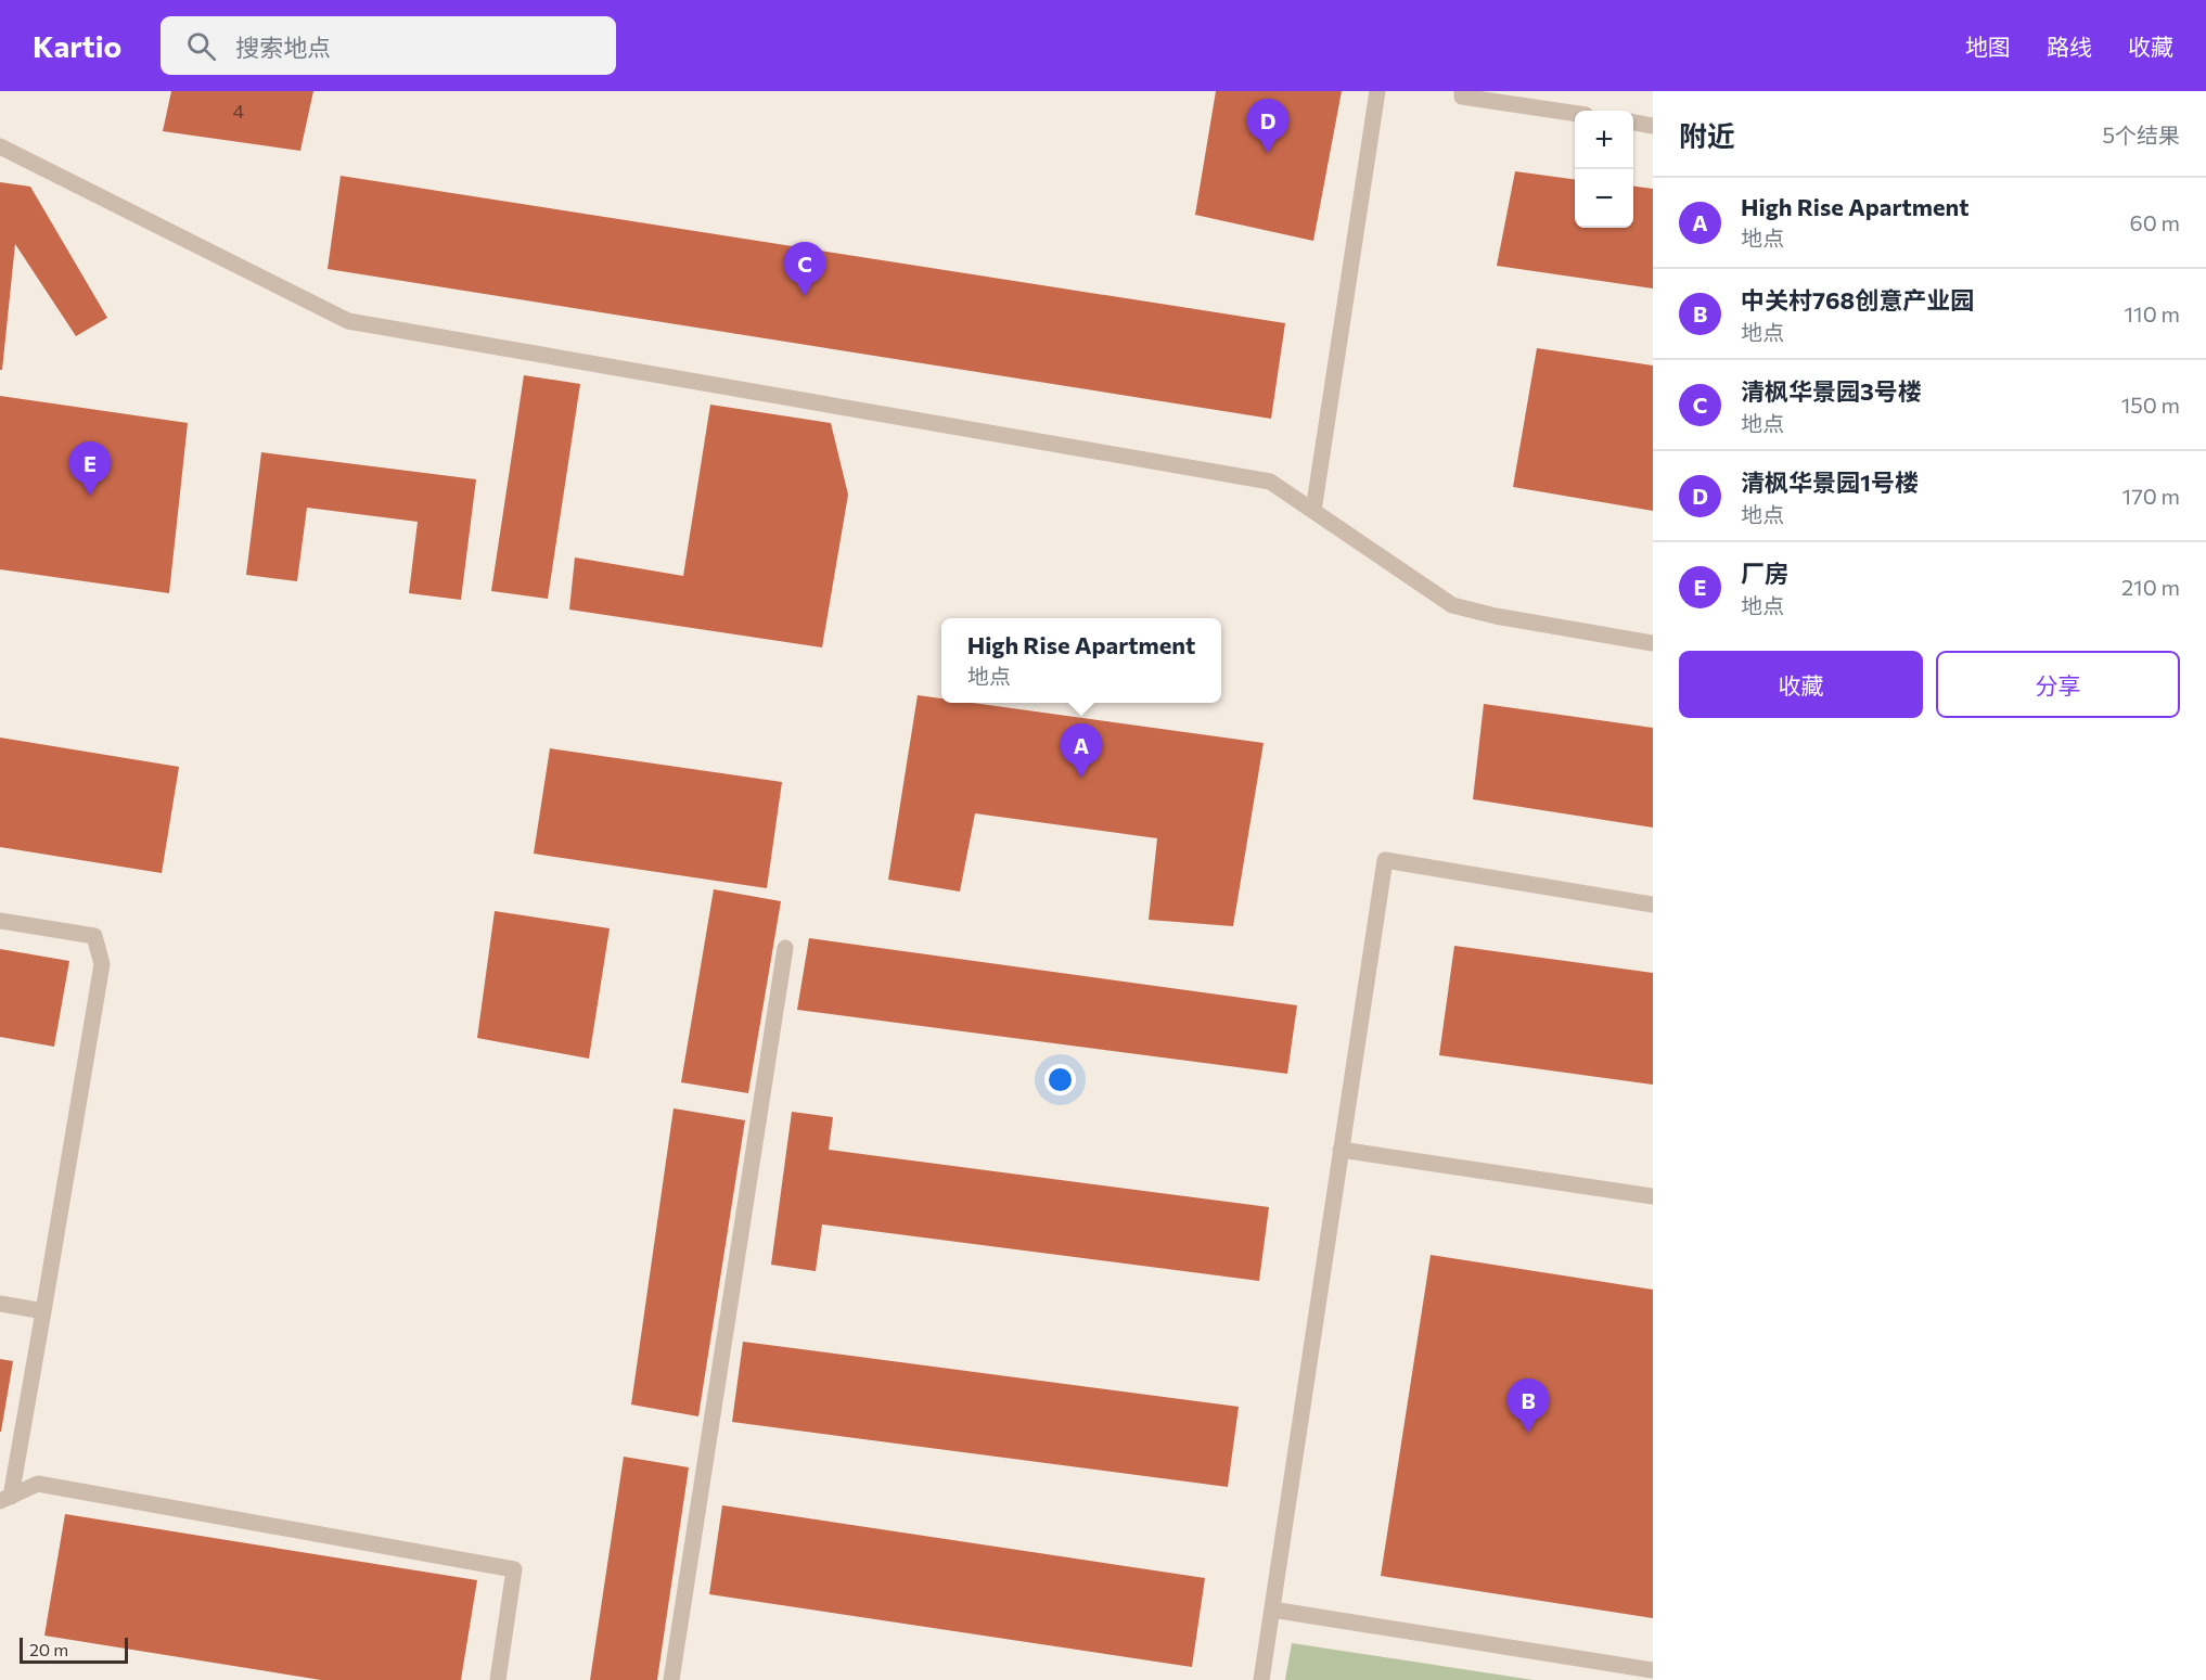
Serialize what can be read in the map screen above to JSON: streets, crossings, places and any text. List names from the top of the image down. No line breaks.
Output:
{"house_numbers":["4"],"scale_bar":"20 m","page":{"header":"Kartio","search":"搜索地点","nav":["地图","路线","收藏"],"heading":["附近","5个结果"],"pins":["D","C","E","A","B"],"map_buttons":["+","−"],"list":[{"mark":"A","name":"High Rise Apartment","note":"地点","value":"60 m"},{"mark":"B","name":"中关村768创意产业园","note":"地点","value":"110 m"},{"mark":"C","name":"清枫华景园3号楼","note":"地点","value":"150 m"},{"mark":"D","name":"清枫华景园1号楼","note":"地点","value":"170 m"},{"mark":"E","name":"厂房","note":"地点","value":"210 m"}],"popup":["High Rise Apartment","地点"],"buttons":["收藏","分享"],"scale":"20 m"}}
